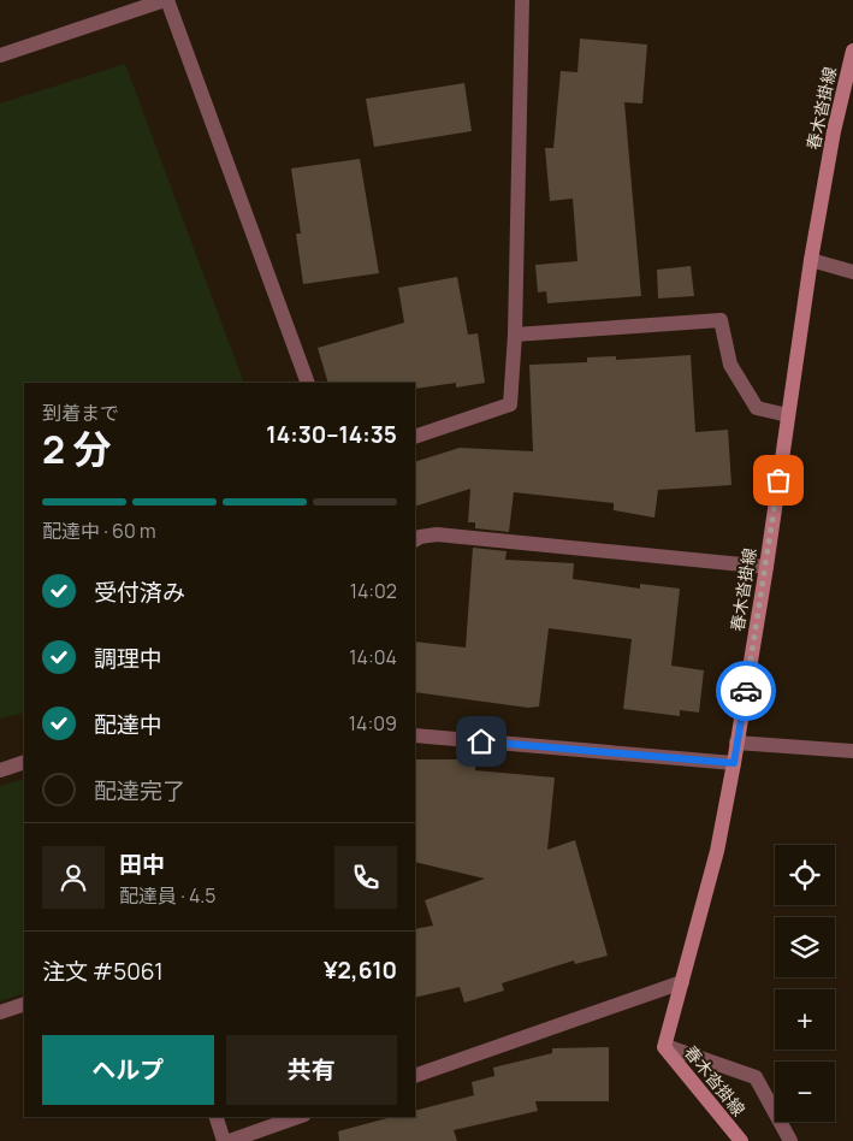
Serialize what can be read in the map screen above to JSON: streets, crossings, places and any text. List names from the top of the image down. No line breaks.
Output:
{"streets":{"main road":["春木沓掛線"]},"page":{"heading":["2 分","到着まで","14:30–14:35"],"panel":["田中","配達員 · 4.5","注文 #5061","¥2,610"],"bar":"配達中 · 60 m","list":[["受付済み","14:02"],["調理中","14:04"],["配達中","14:09"],"配達完了"],"map_buttons":["+","−"],"buttons":["ヘルプ","共有"]}}
